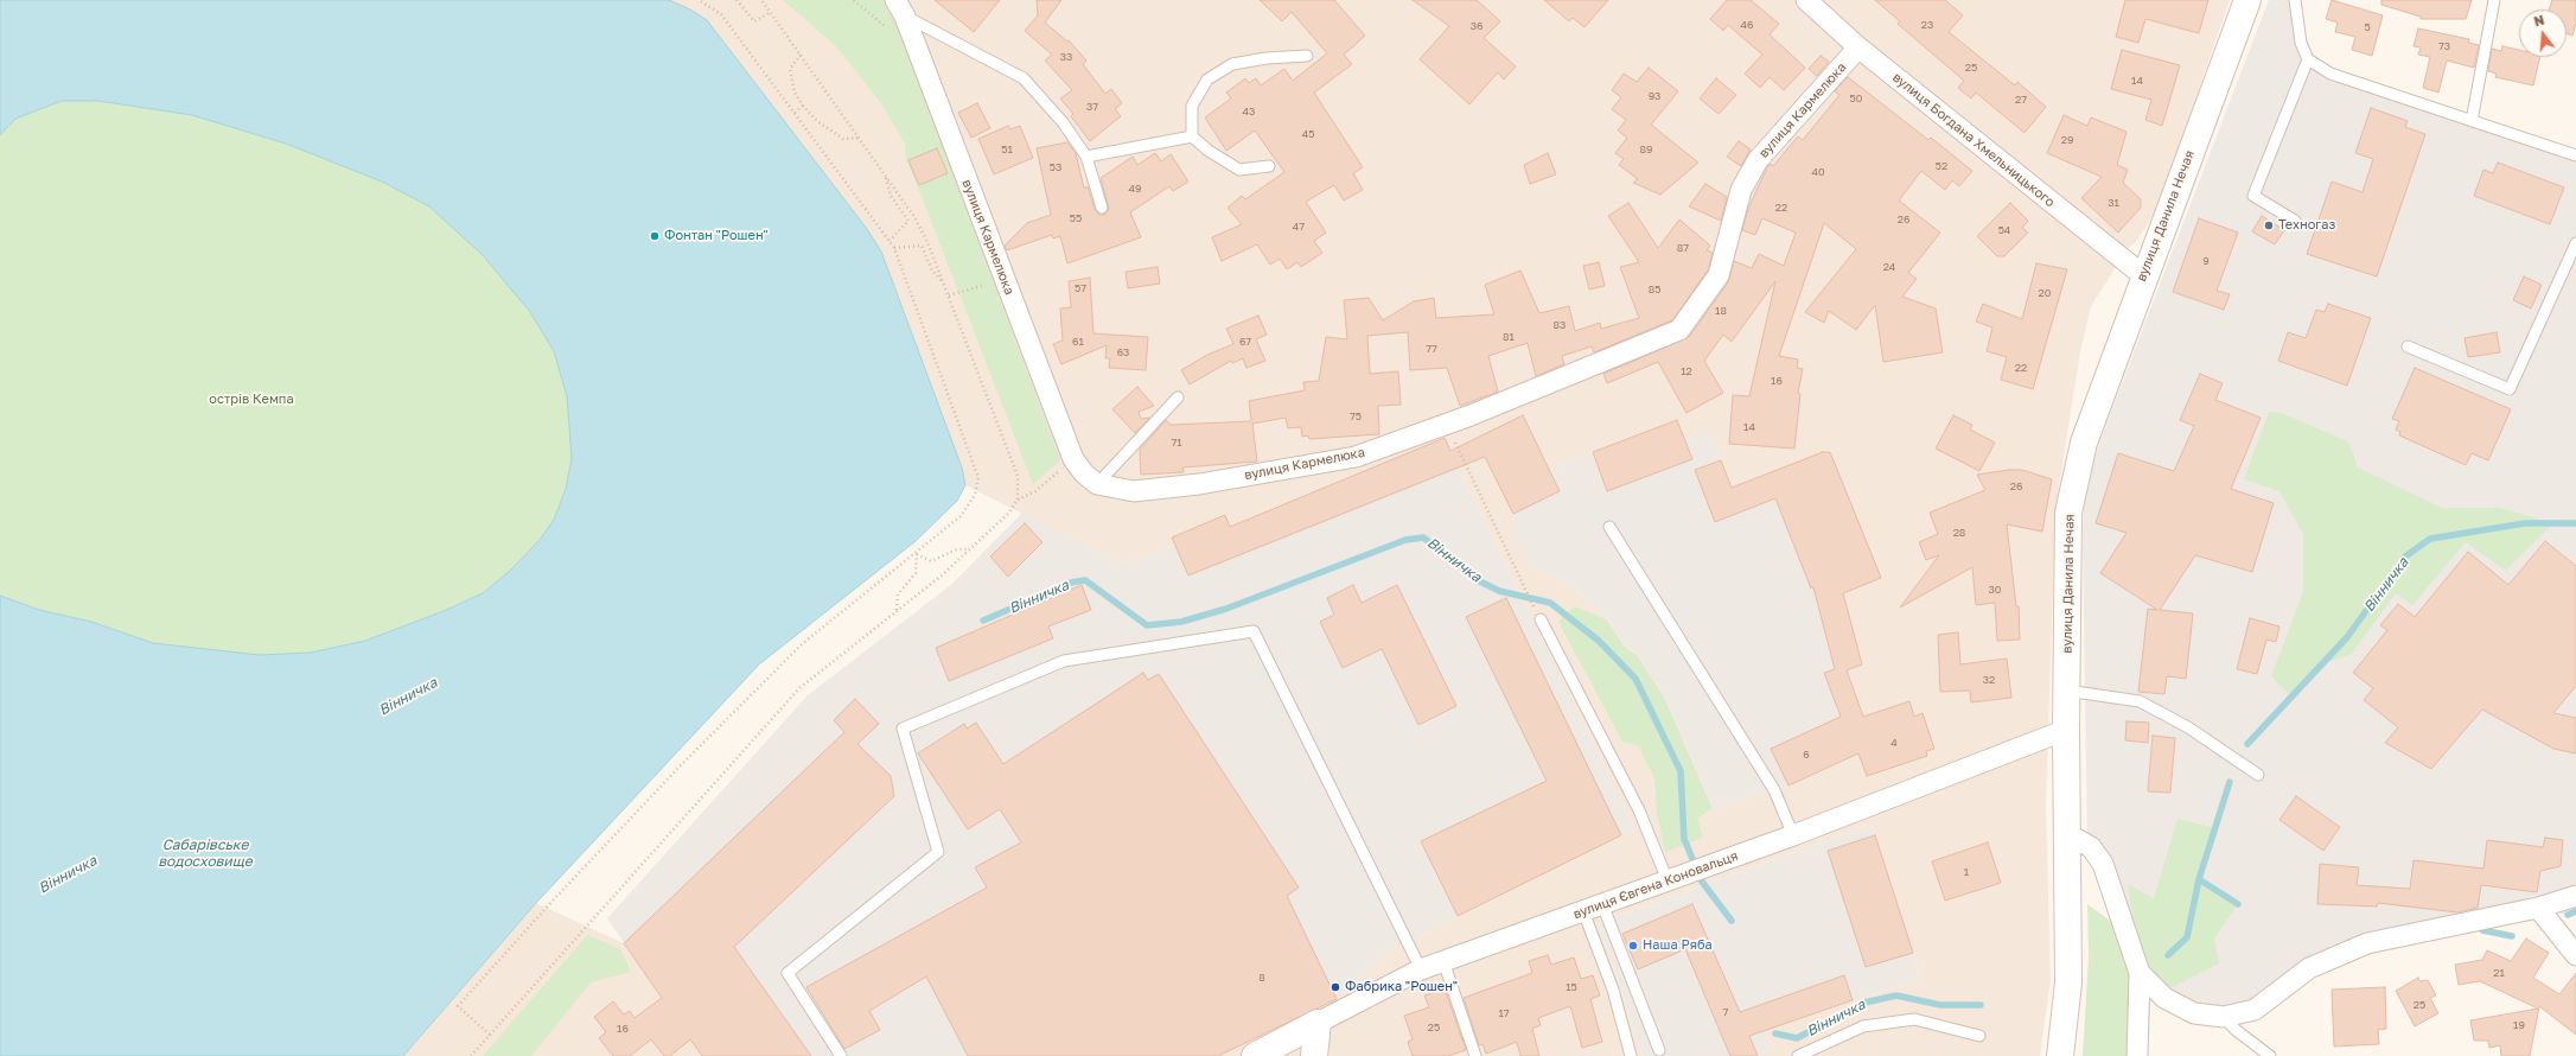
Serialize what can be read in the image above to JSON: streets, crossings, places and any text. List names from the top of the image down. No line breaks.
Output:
{"streets":{"main road":["вулиця Данила Нечая","вулиця Євгена Коновальця"],"street":["вулиця Кармелюка","вулиця Богдана Хмельницького"]},"crossings":[["вулиця Кармелюка","вулиця Богдана Хмельницького"],["вулиця Богдана Хмельницького","вулиця Данила Нечая"],["вулиця Данила Нечая","вулиця Євгена Коновальця"]],"water":["Вінничка","Сабарівське водосховище"],"parks":["острів Кемпа"],"places":["Техногаз","Фонтан \"Рошен\"","Наша Ряба","Фабрика \"Рошен\""],"house_numbers":["46","23","36","5","73","33","25","14","93","50","27","37","43","45","29","51","89","52","53","40","49","31","22","55","26","47","54","87","9","24","57","85","20","18","83","81","61","67","77","63","22","12","16","75","14","71","26","28","30","32","4","6","1","21","8","15","25","7","17","19","25","16"],"north":"top"}
